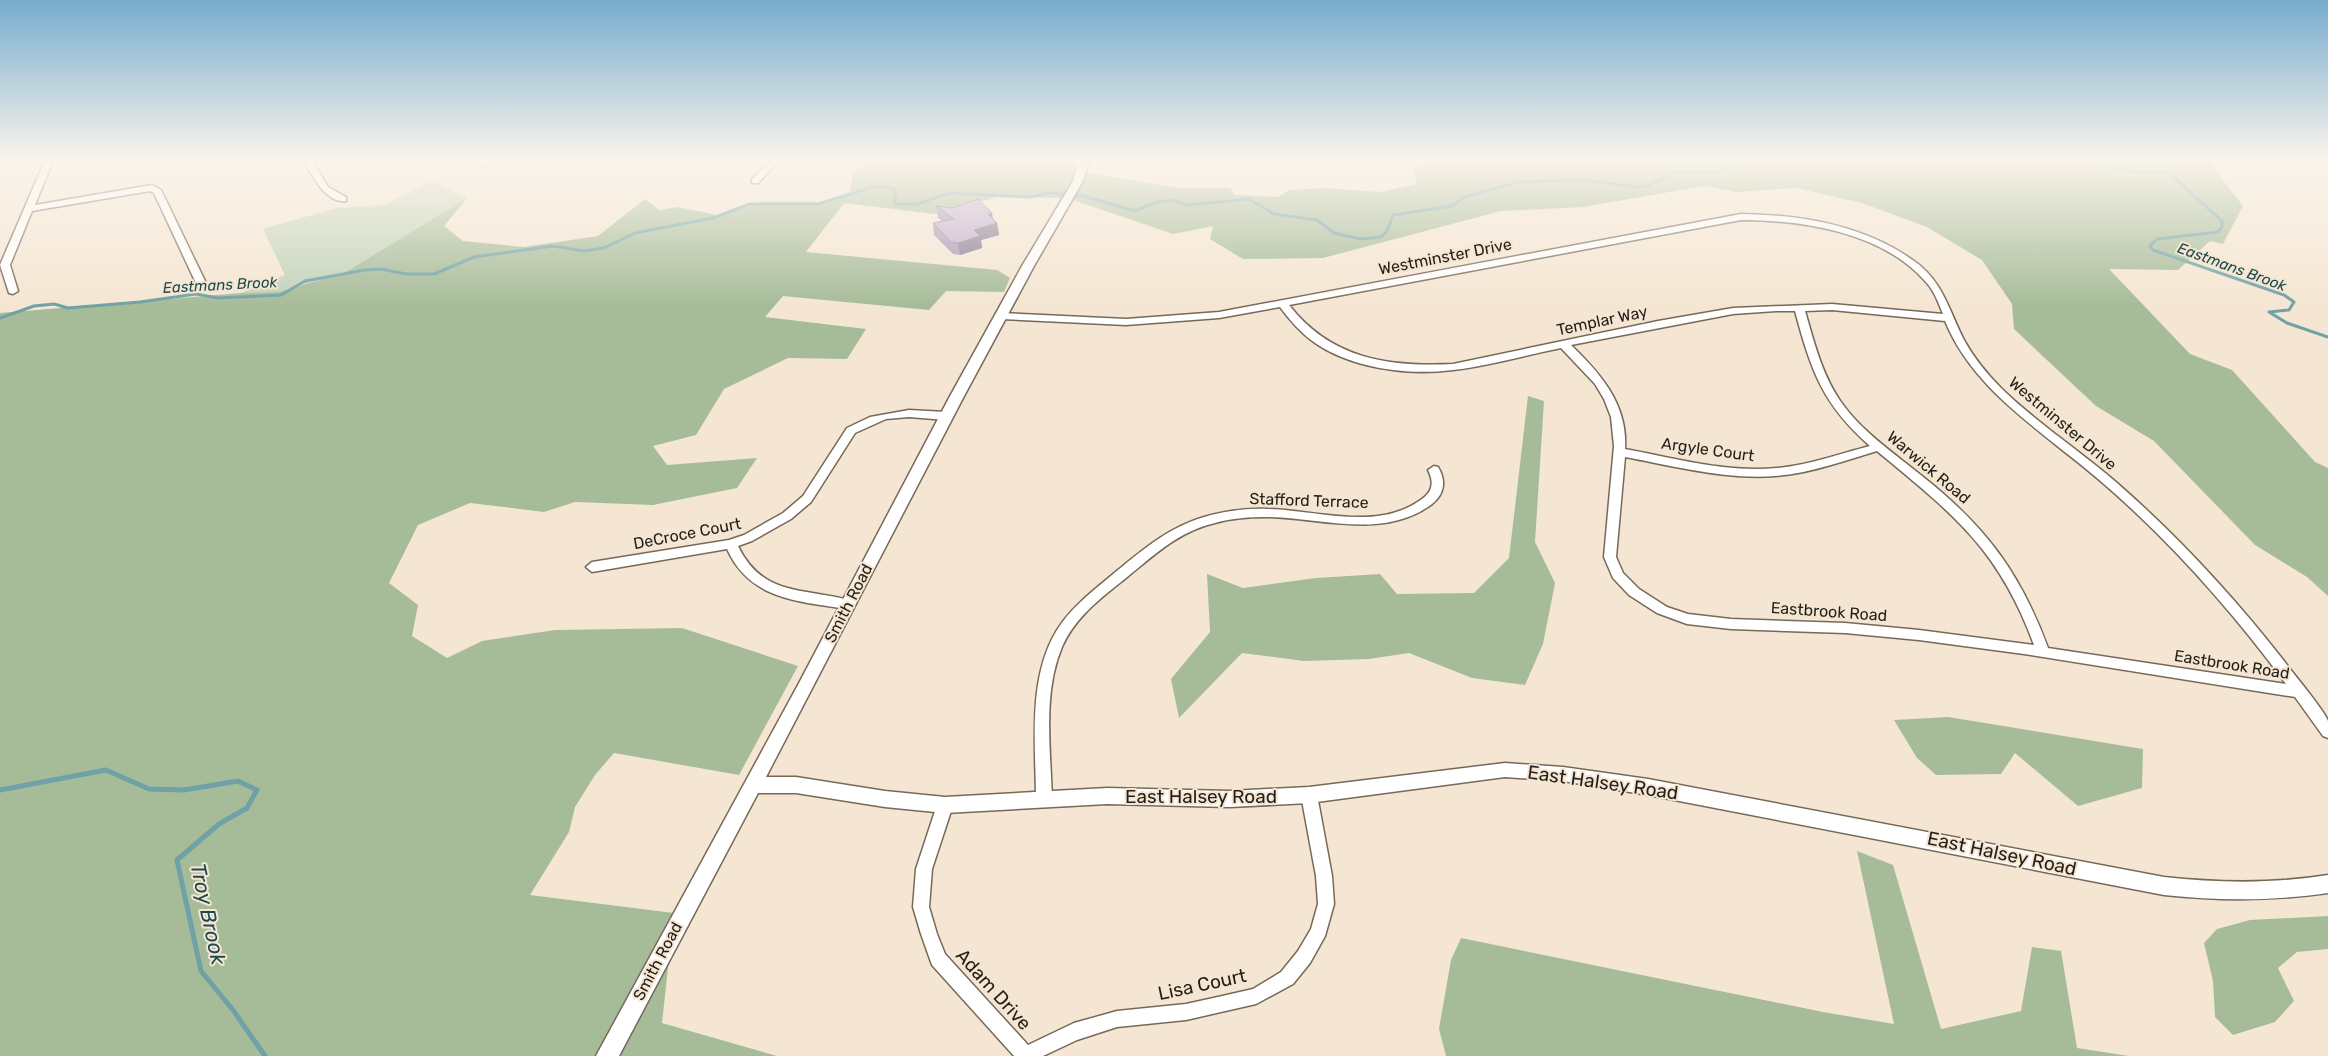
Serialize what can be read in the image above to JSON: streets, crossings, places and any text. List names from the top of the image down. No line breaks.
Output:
{"streets":{"street":["Westminster Drive","Templar Way","Argyle Court","Warwick Road","Stafford Terrace","DeCroce Court","Smith Road","Eastbrook Road","East Halsey Road","Lisa Court","Adam Drive"]},"crossings":[["Westminster Drive","Templar Way"],["Westminster Drive","Smith Road"],["Westminster Drive","Eastbrook Road"],["Templar Way","Warwick Road"],["Templar Way","Eastbrook Road"],["Argyle Court","Warwick Road"],["Argyle Court","Eastbrook Road"],["Warwick Road","Eastbrook Road"],["Stafford Terrace","East Halsey Road"],["DeCroce Court","Smith Road"],["Smith Road","East Halsey Road"],["East Halsey Road","Lisa Court"],["East Halsey Road","Adam Drive"],["Lisa Court","Adam Drive"]],"water":["Eastmans Brook","Troy Brook"]}
